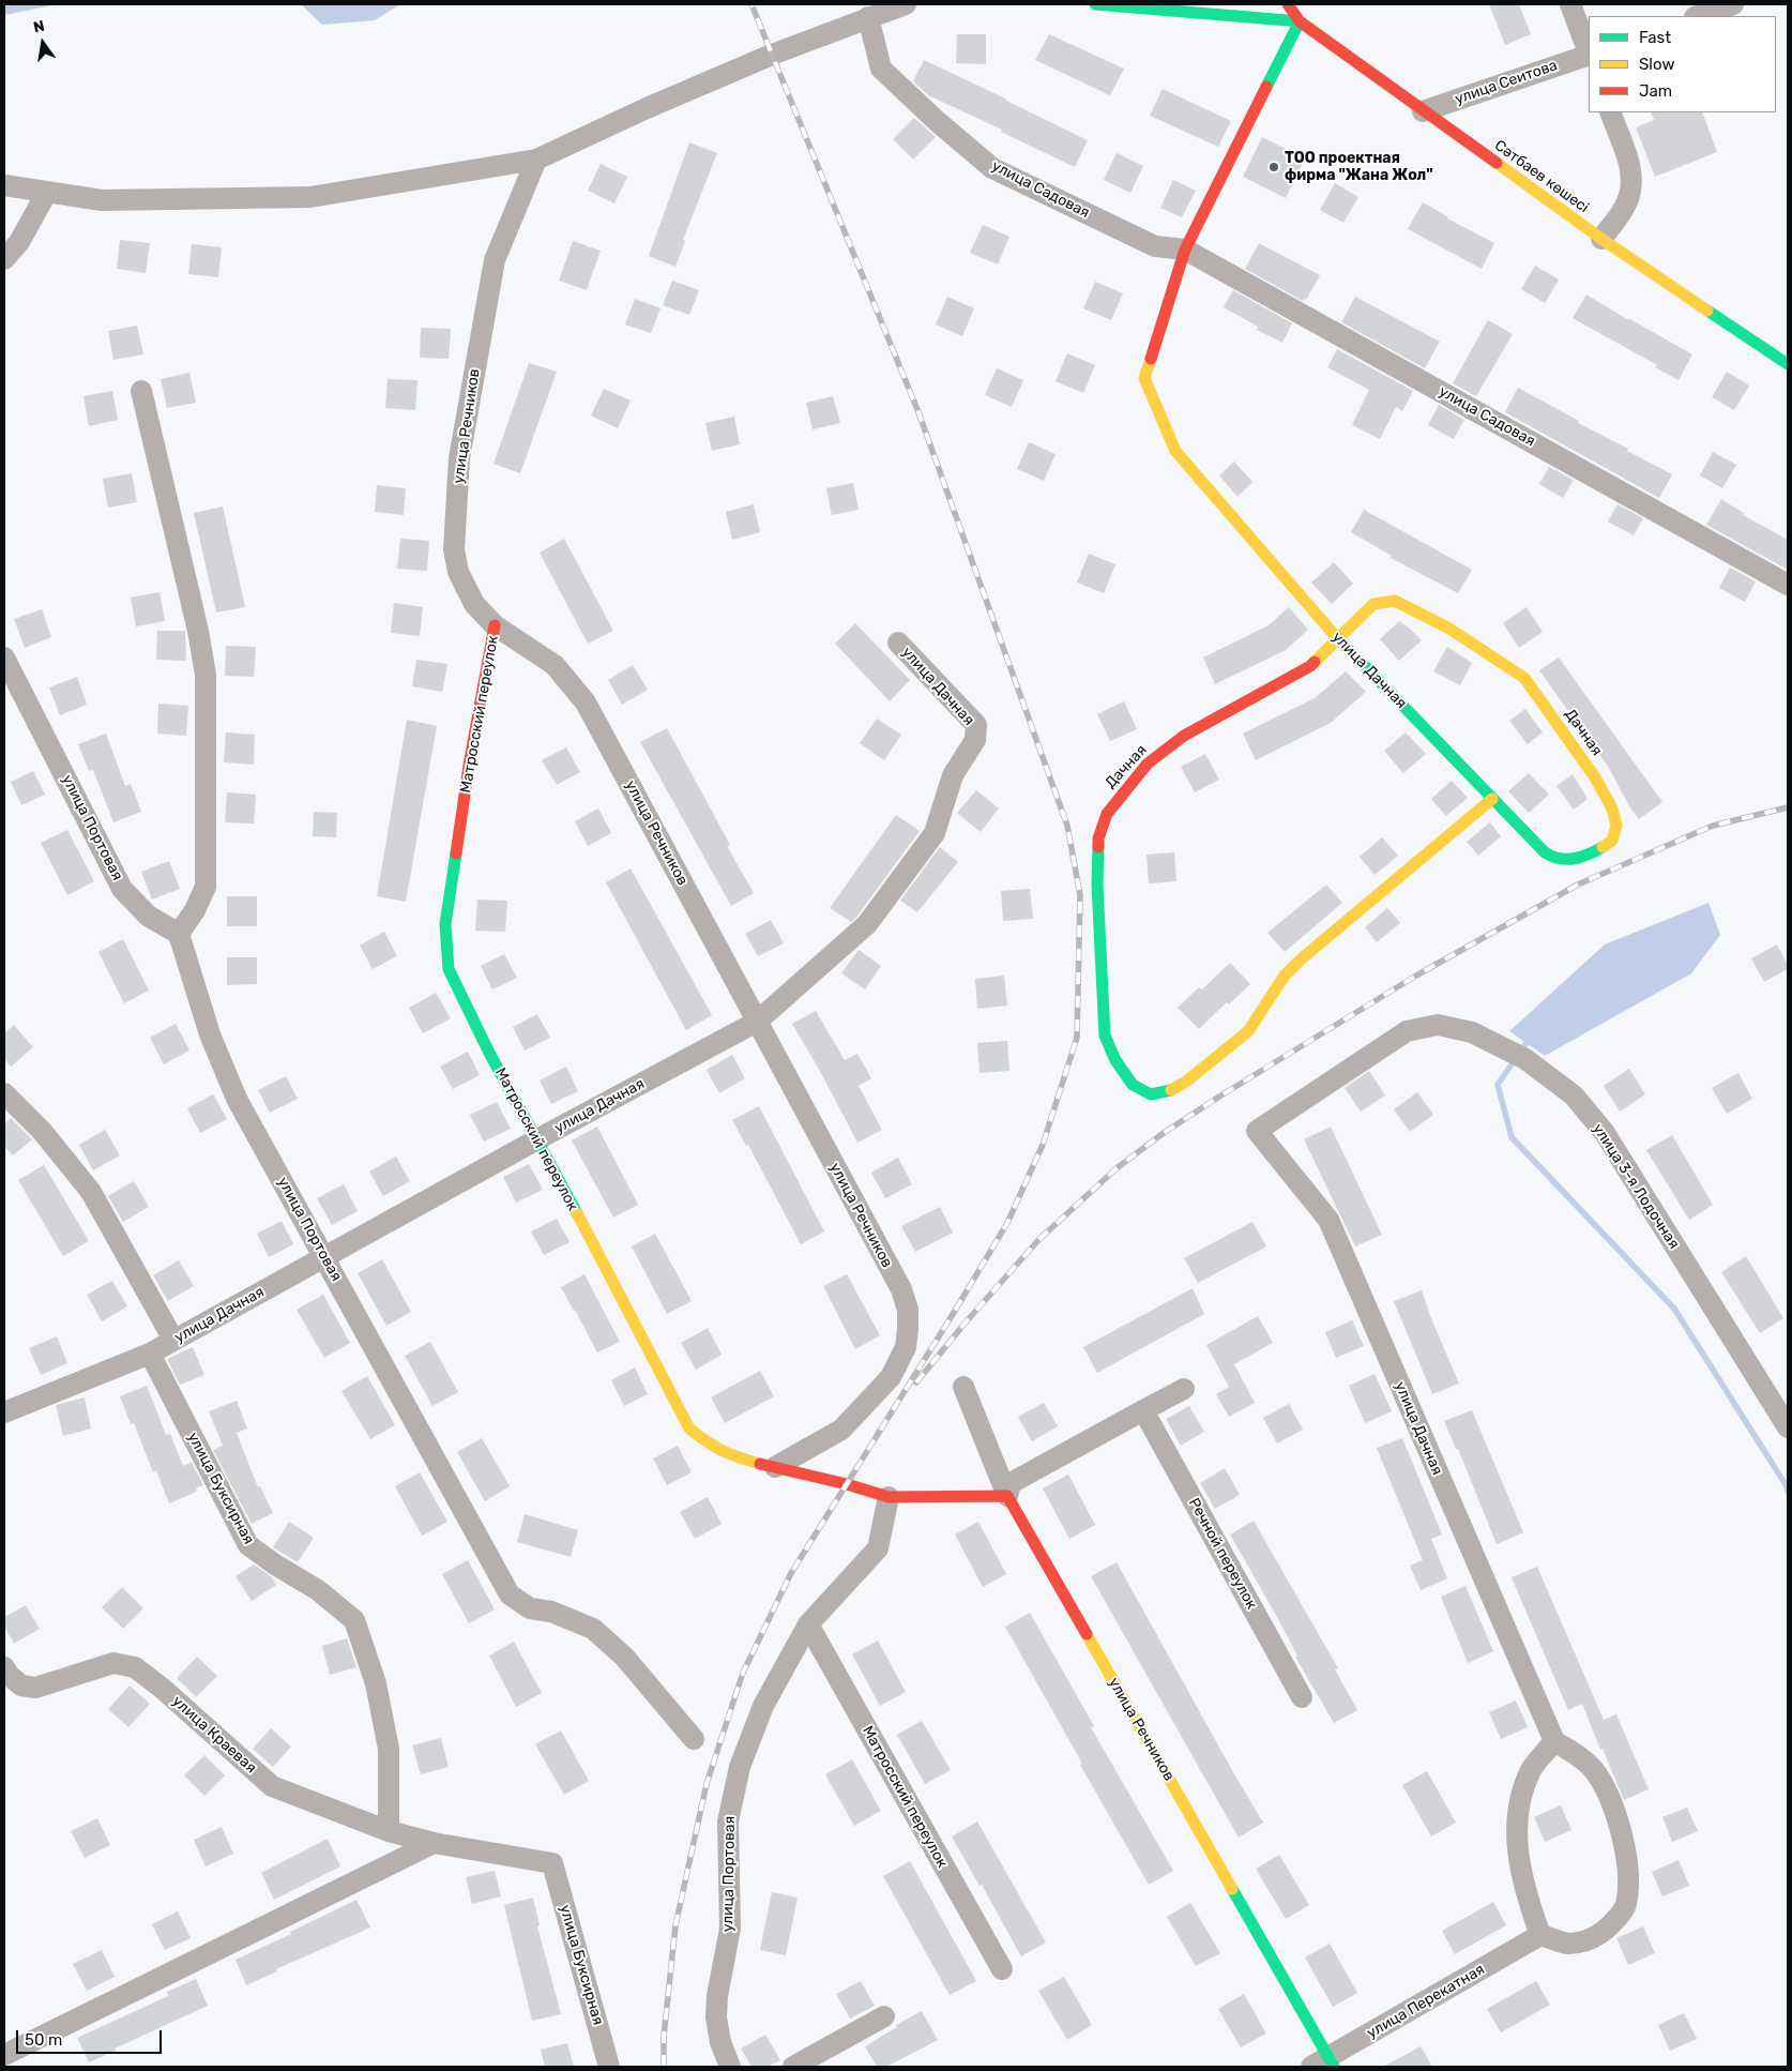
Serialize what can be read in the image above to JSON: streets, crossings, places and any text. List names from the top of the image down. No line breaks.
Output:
{"streets":{"street":["улица Сеитова","Сәтбаев көшесі","улица Садовая","улица Речников","улица Дачная","Матросский переулок","Дачная","улица Портовая","улица 3-я Лодочная","улица Буксирная","Речной переулок","улица Краевая","улица Перекатная"]},"crossings":[["улица Сеитова","Сәтбаев көшесі"],["улица Садовая","улица Дачная"],["улица Речников","улица Дачная"],["улица Речников","Матросский переулок"],["улица Речников","улица Перекатная"],["улица Дачная","Матросский переулок"],["улица Дачная","Дачная"],["улица Дачная","улица Портовая"],["улица Дачная","улица 3-я Лодочная"],["улица Дачная","улица Буксирная"],["Матросский переулок","улица Портовая"],["улица Буксирная","улица Краевая"]],"places":["ТОО проектная фирма \"Жана Жол\""],"legend":["Fast","Slow","Jam"],"scale_bar":"50 m","north":"top"}
